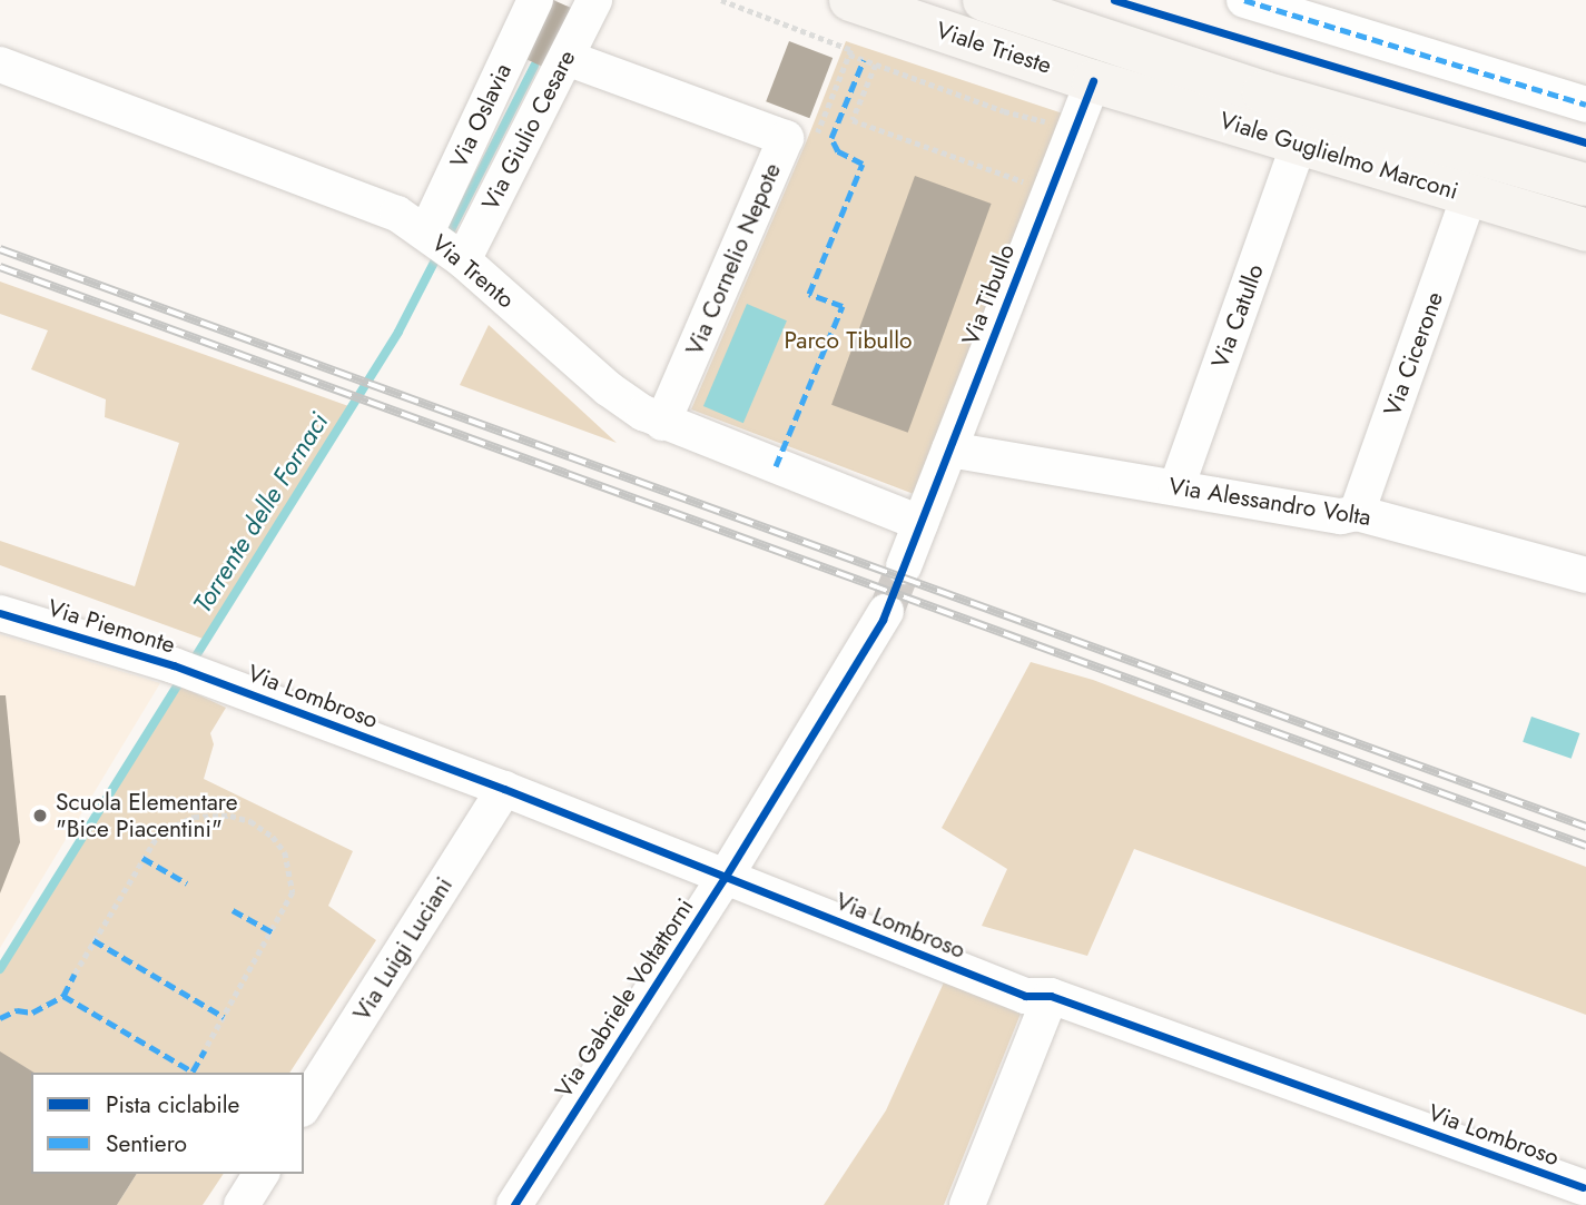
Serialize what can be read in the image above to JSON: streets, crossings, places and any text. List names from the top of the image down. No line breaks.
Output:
{"streets":{"street":["Viale Trieste","Via Oslavia","Via Giulio Cesare","Viale Guglielmo Marconi","Via Cornelio Nepote","Via Trento","Via Tibullo","Via Catullo","Via Cicerone","Via Alessandro Volta","Via Piemonte","Via Lombroso","Via Luigi Luciani","Via Gabriele Voltattorni"]},"crossings":[["Viale Trieste","Viale Guglielmo Marconi"],["Viale Trieste","Via Tibullo"],["Via Oslavia","Via Trento"],["Via Giulio Cesare","Via Cornelio Nepote"],["Via Giulio Cesare","Via Trento"],["Viale Guglielmo Marconi","Via Tibullo"],["Viale Guglielmo Marconi","Via Catullo"],["Viale Guglielmo Marconi","Via Cicerone"],["Via Cornelio Nepote","Via Trento"],["Via Trento","Via Tibullo"],["Via Tibullo","Via Alessandro Volta"],["Via Catullo","Via Alessandro Volta"],["Via Cicerone","Via Alessandro Volta"],["Via Piemonte","Via Lombroso"],["Via Lombroso","Via Luigi Luciani"],["Via Lombroso","Via Gabriele Voltattorni"]],"water":["Torrente delle Fornaci"],"parks":["Parco Tibullo"],"places":["Scuola Elementare \"Bice Piacentini\""],"legend":["Pista ciclabile","Sentiero"]}
